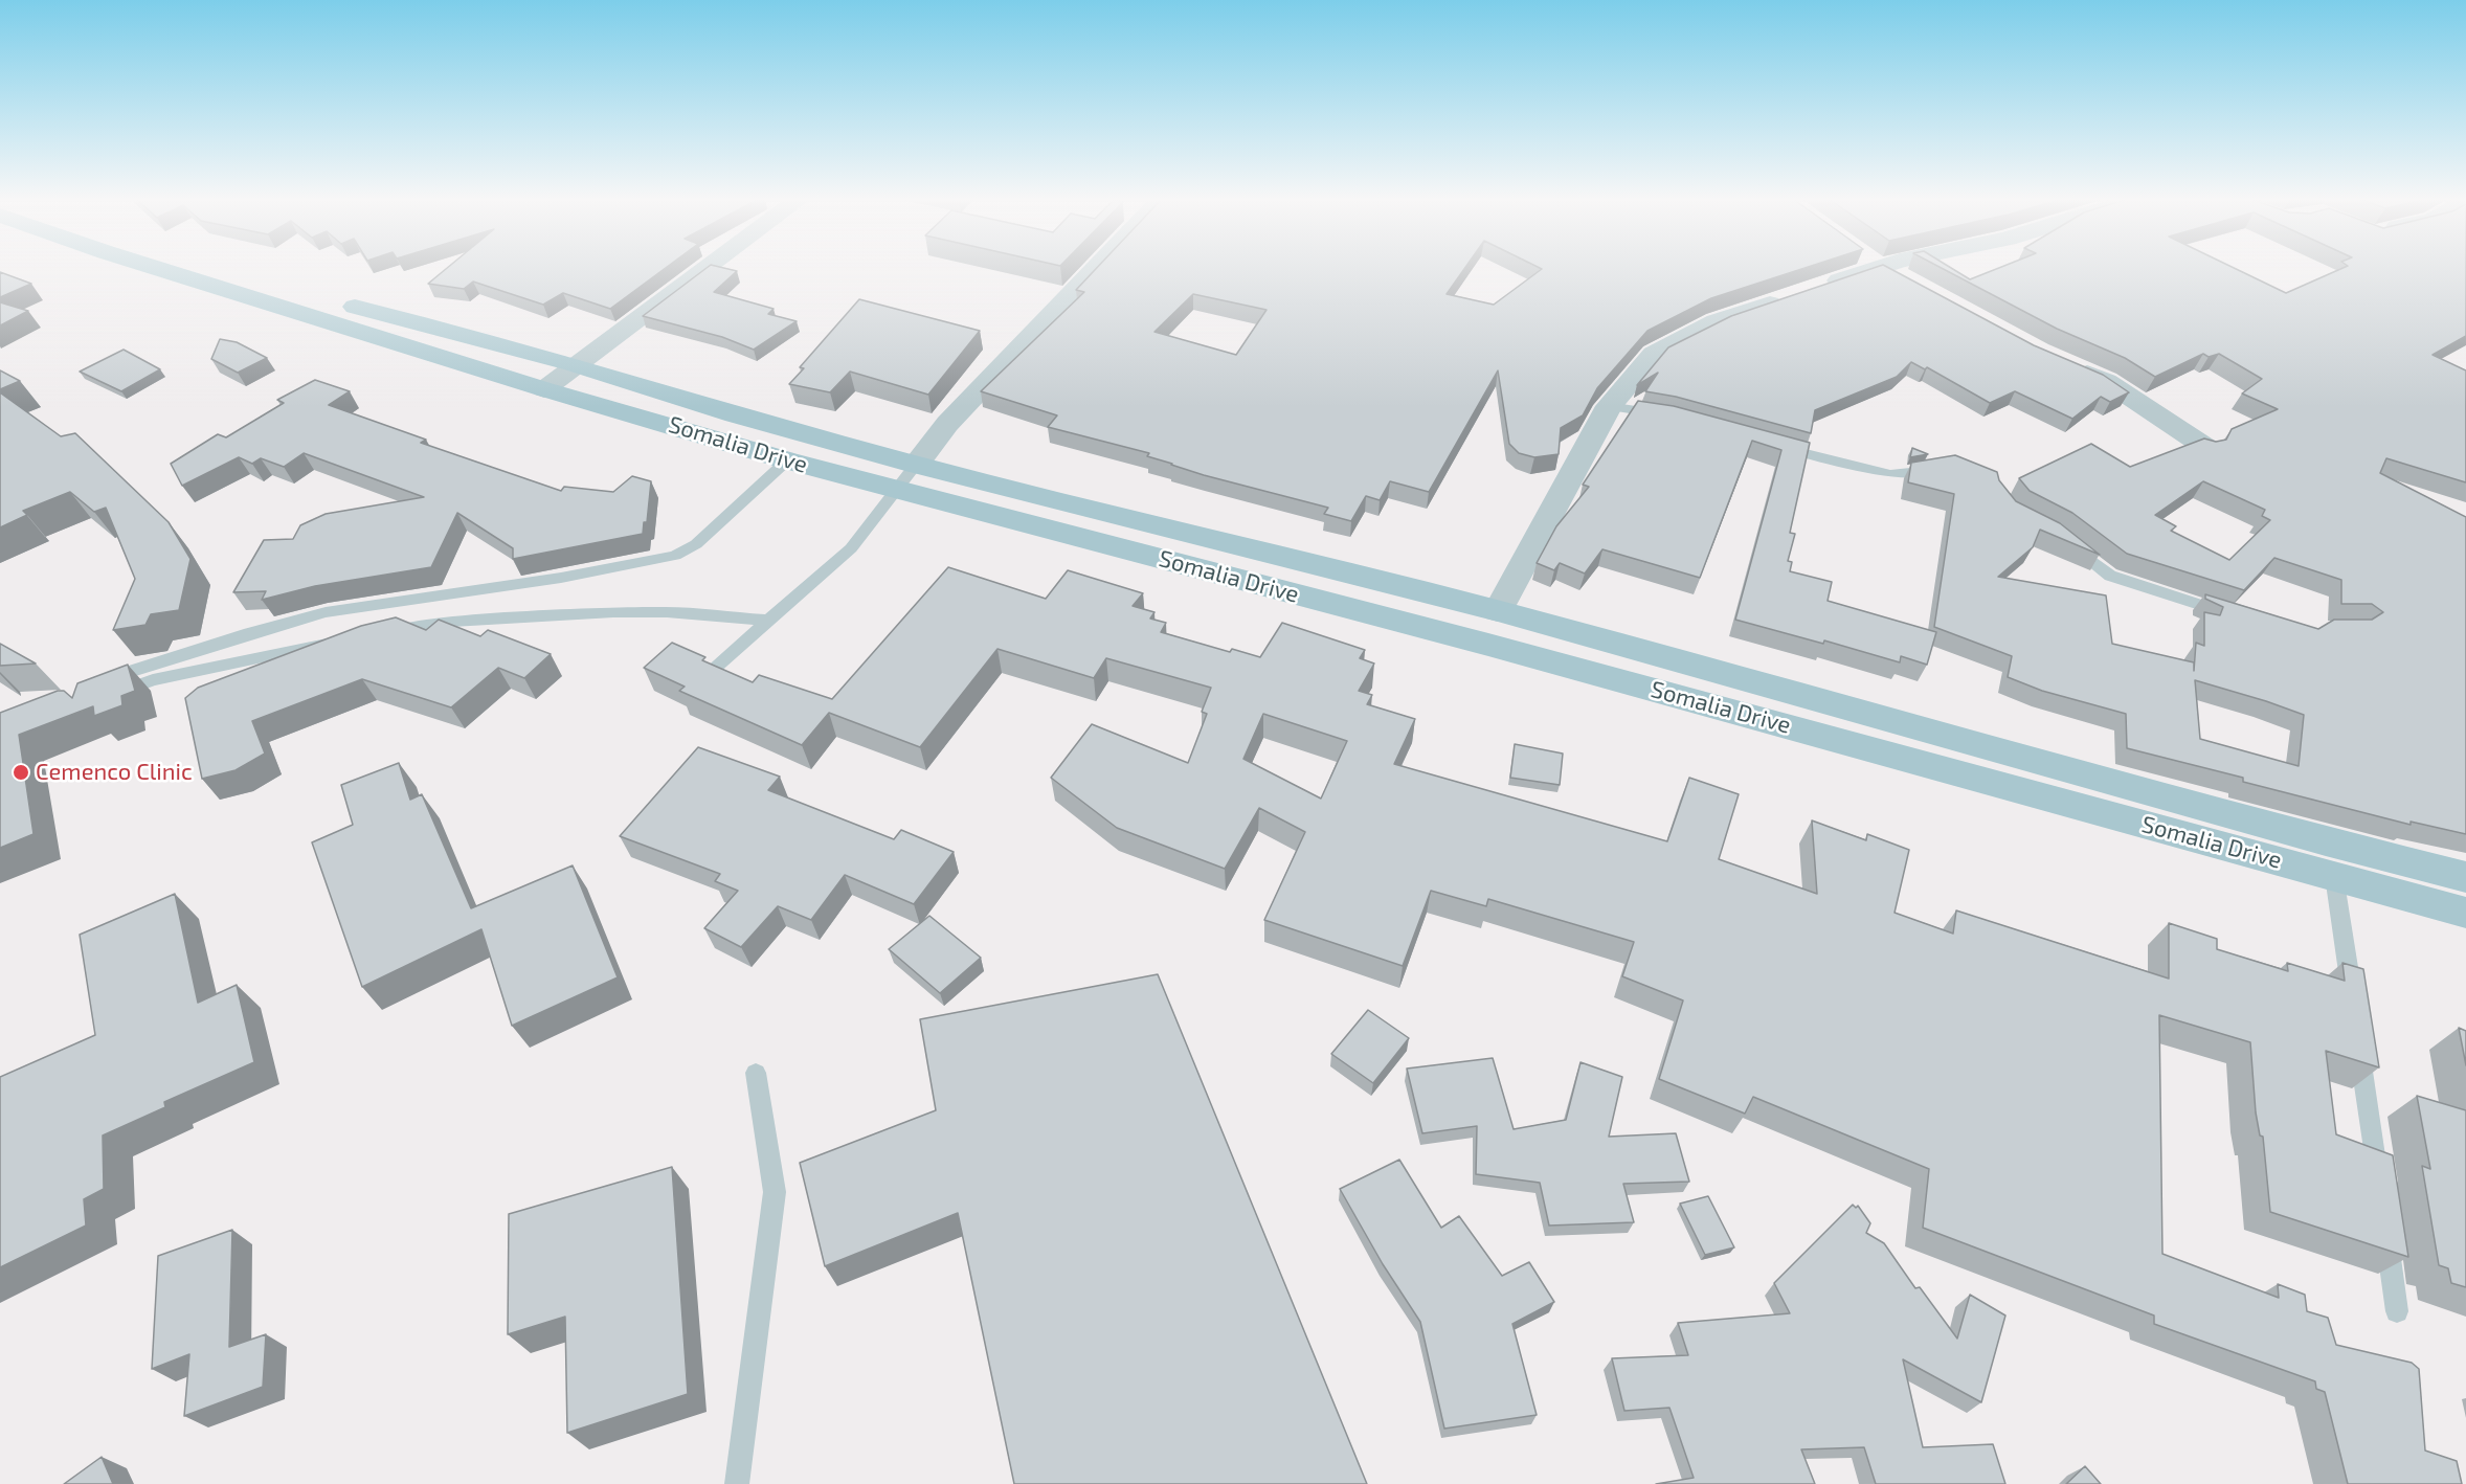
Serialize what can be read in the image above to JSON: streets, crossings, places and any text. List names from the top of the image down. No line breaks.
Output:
{"streets":{"main road":["Somalia Drive"]},"places":["Cemenco Clinic"]}
